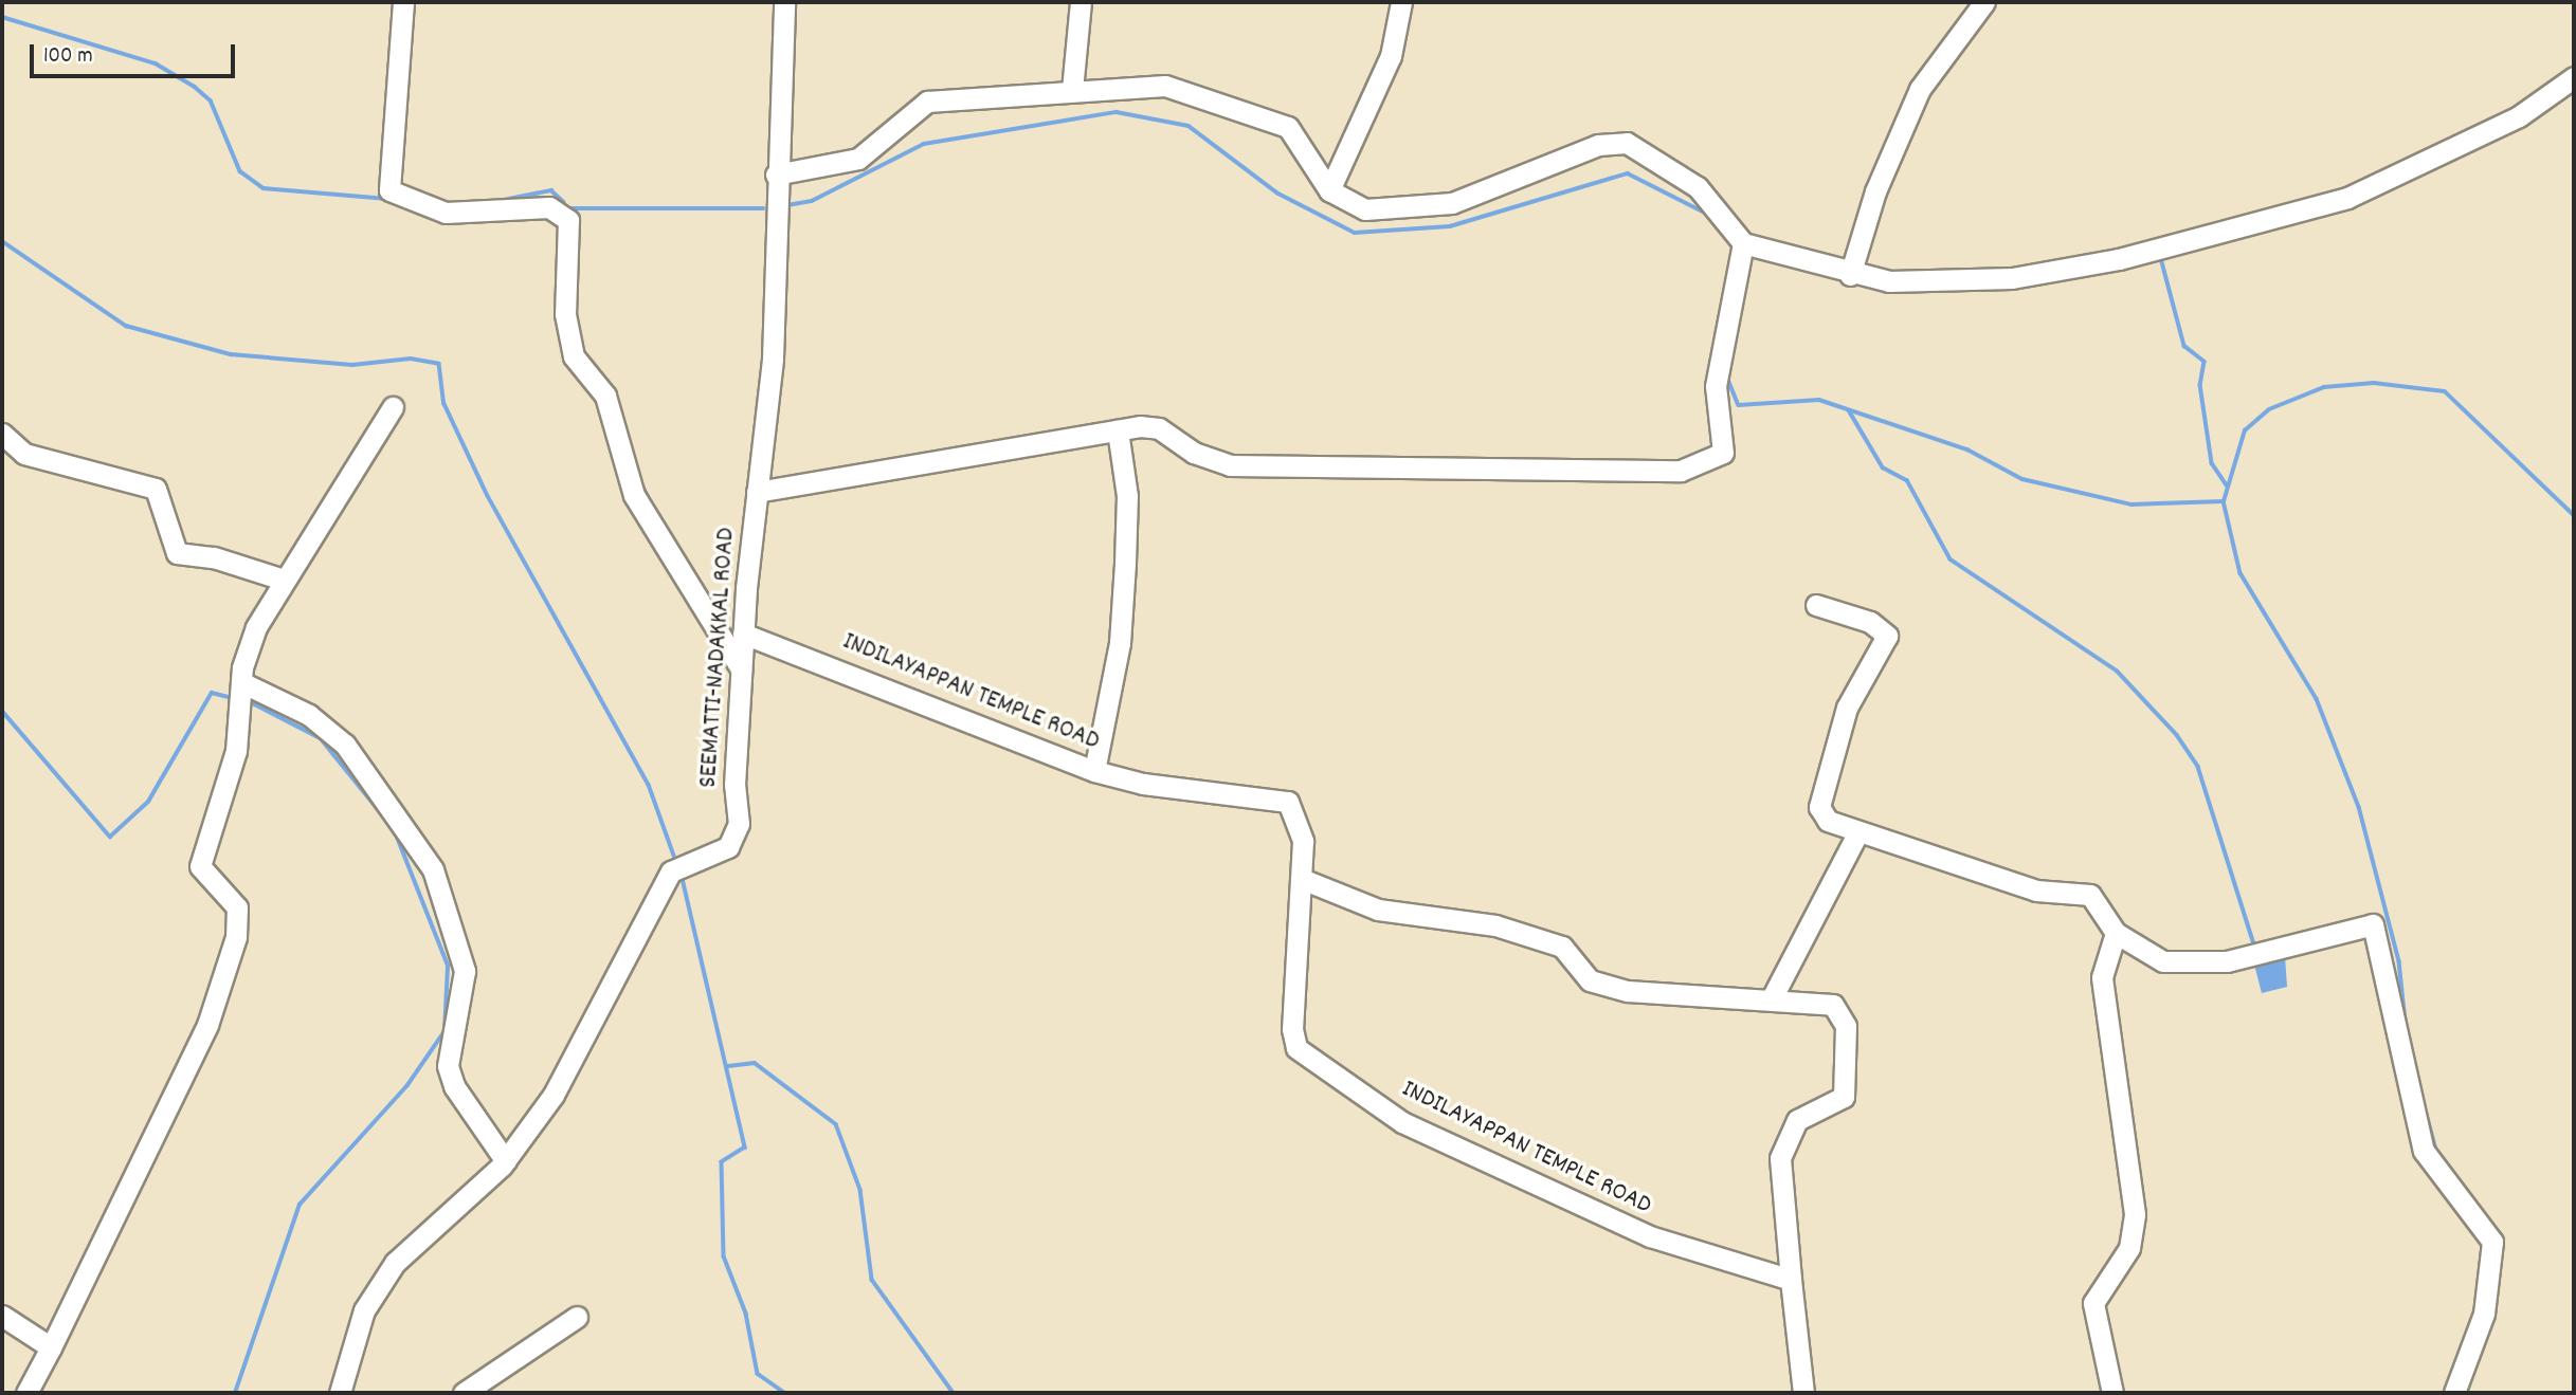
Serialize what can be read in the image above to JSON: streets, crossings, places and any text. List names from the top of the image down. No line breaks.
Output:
{"streets":{"street":["SEEMATTI-NADAKKAL ROAD","INDILAYAPPAN TEMPLE ROAD"]},"crossings":[["SEEMATTI-NADAKKAL ROAD","INDILAYAPPAN TEMPLE ROAD"]],"scale_bar":"100 m"}
